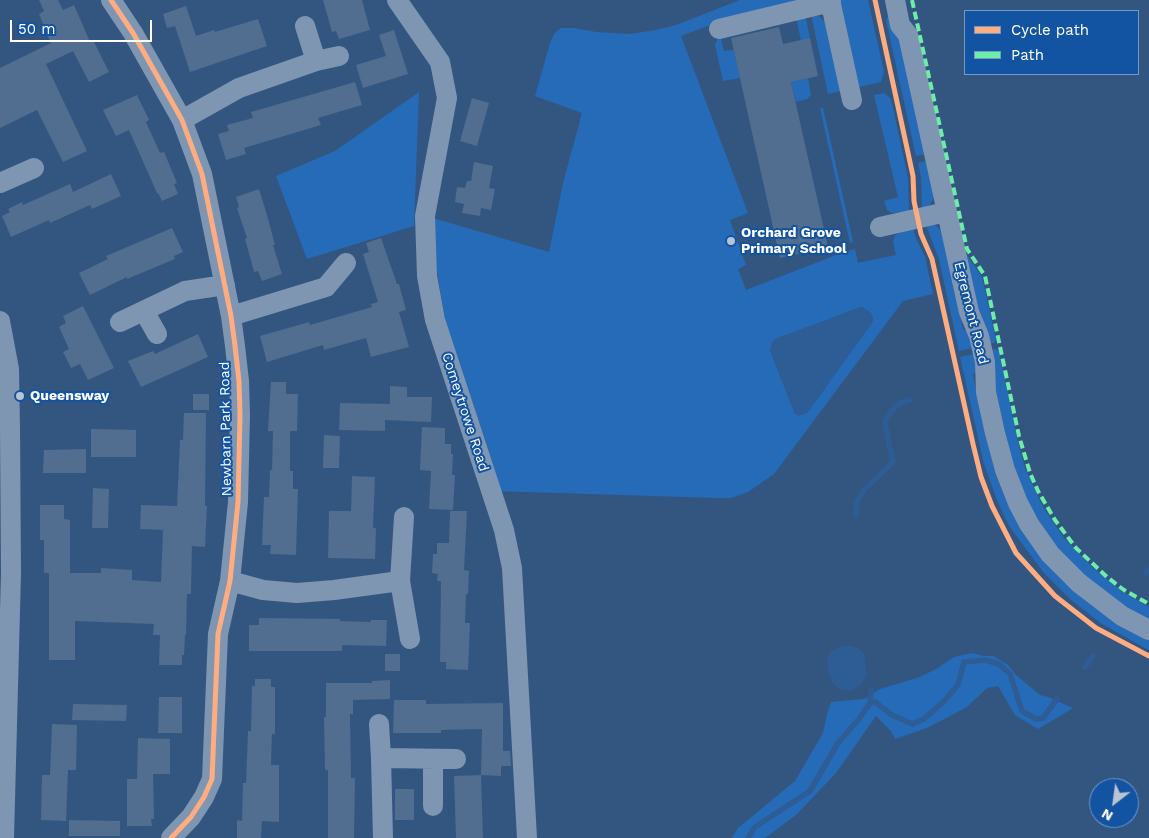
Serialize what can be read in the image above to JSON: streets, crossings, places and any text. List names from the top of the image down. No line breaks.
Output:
{"streets":{"street":["Egremont Road","Comeytrowe Road","Newbarn Park Road"]},"places":["Orchard Grove Primary School","Queensway"],"legend":["Cycle path","Path"],"scale_bar":"50 m","north":"bottom left"}
